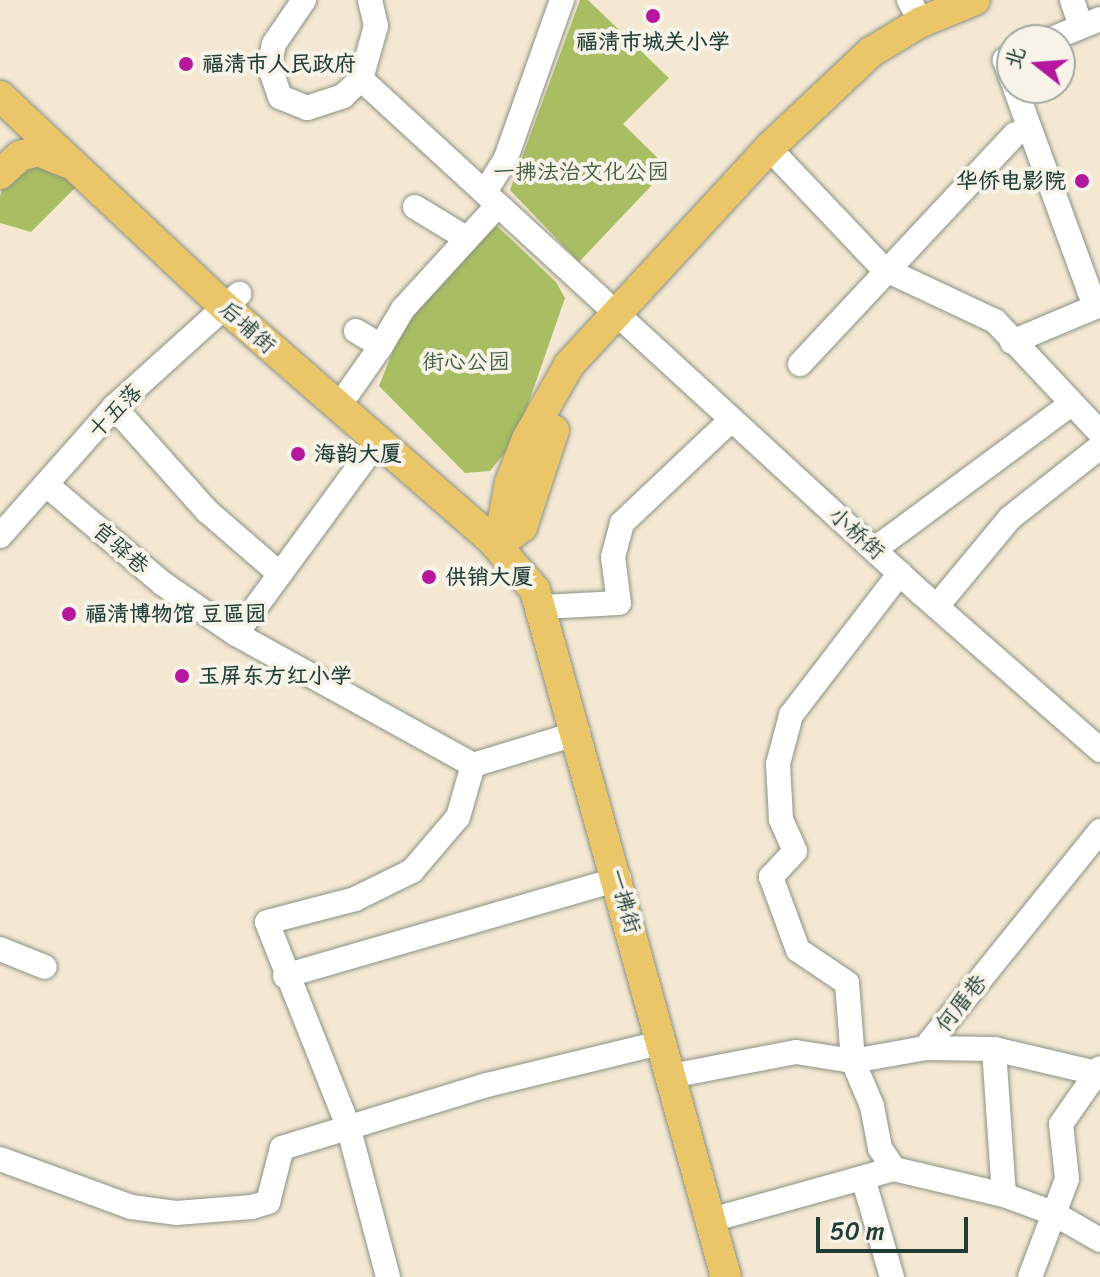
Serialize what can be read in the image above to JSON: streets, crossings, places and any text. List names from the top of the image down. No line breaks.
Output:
{"streets":{"main road":["后埔街","一拂街"],"street":["十五落","小桥街","官驿巷","何厝巷"]},"crossings":[["后埔街","十五落"],["后埔街","一拂街"],["十五落","官驿巷"],["一拂街","何厝巷"]],"parks":["一拂法治文化公园","街心公园"],"places":["福清市城关小学","福清市人民政府","华侨电影院","海韵大厦","供销大厦","福清博物馆 豆區园","玉屏东方红小学"],"scale_bar":"50 m","north":"left"}
